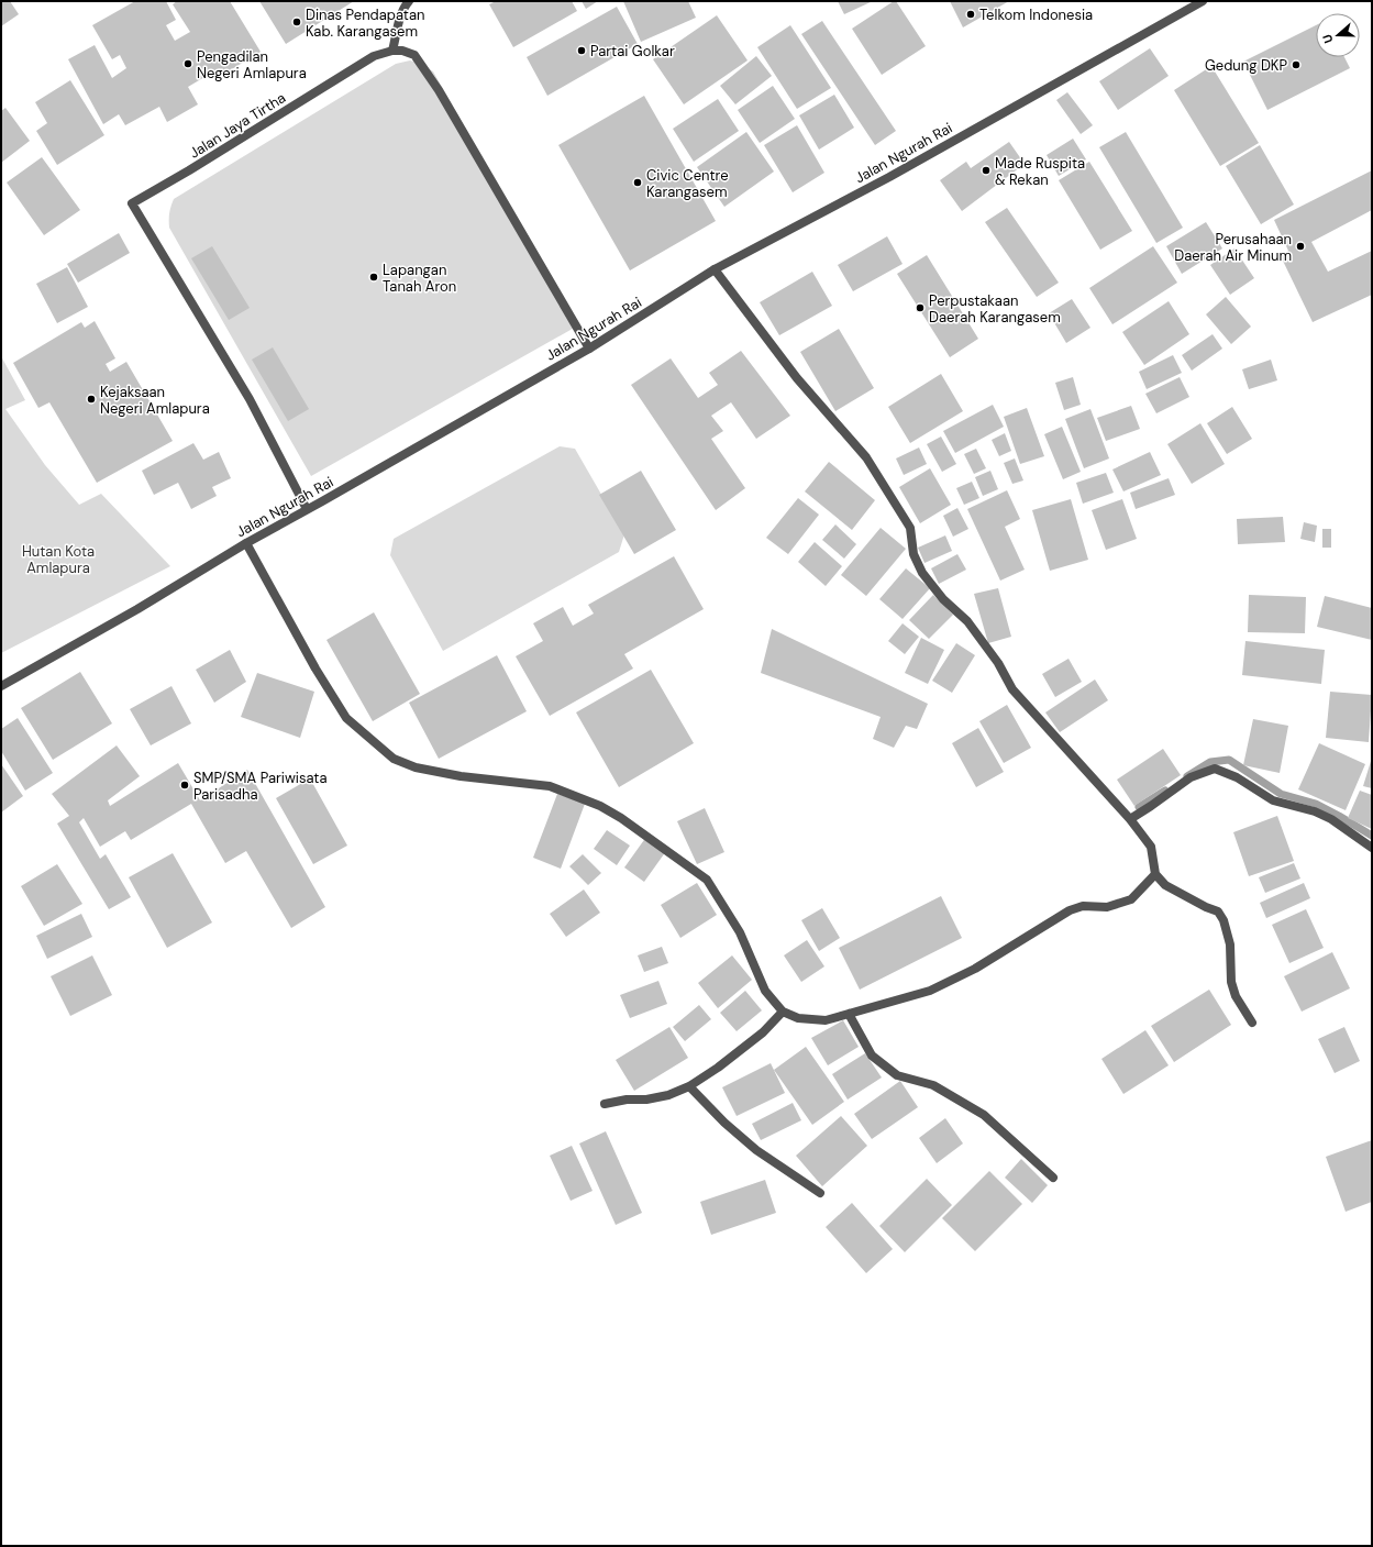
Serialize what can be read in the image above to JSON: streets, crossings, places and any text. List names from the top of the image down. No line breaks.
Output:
{"streets":{"street":["Jalan Jaya Tirtha","Jalan Ngurah Rai"]},"crossings":[["Jalan Jaya Tirtha","Jalan Ngurah Rai"]],"parks":["Hutan Kota Amlapura"],"places":["Telkom Indonesia","Dinas Pendapatan Kab. Karangasem","Partai Golkar","Pengadilan Negeri Amlapura","Gedung DKP","Made Ruspita & Rekan","Civic Centre Karangasem","Perusahaan Daerah Air Minum","Lapangan Tanah Aron","Perpustakaan Daerah Karangasem","Kejaksaan Negeri Amlapura","SMP/SMA Pariwisata Parisadha"],"north":"left"}
